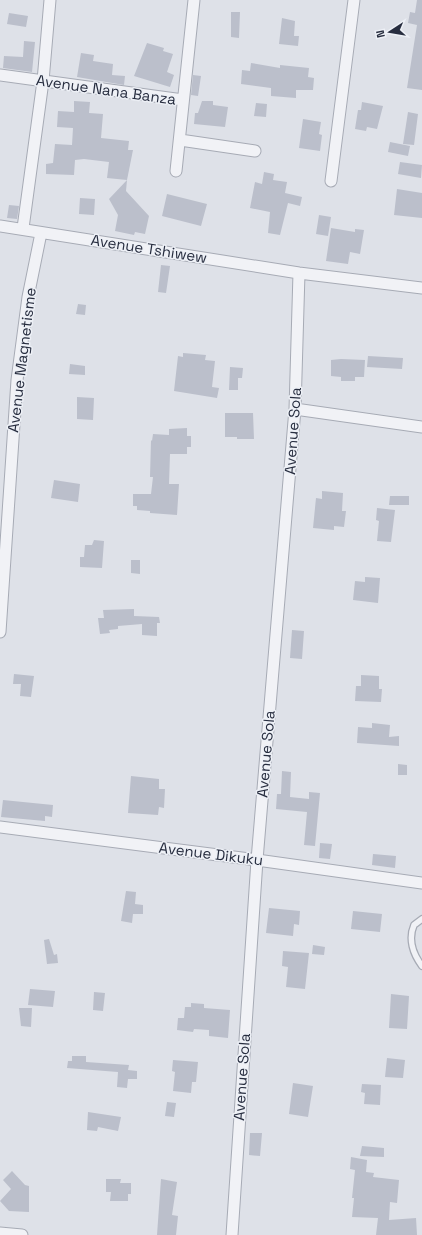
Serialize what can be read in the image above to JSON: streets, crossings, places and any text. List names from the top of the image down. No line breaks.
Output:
{"streets":{"street":["Avenue Nana Banza","Avenue Tshiwew","Avenue Magnetisme","Avenue Sola","Avenue Dikuku"]},"crossings":[["Avenue Tshiwew","Avenue Magnetisme"],["Avenue Tshiwew","Avenue Sola"],["Avenue Sola","Avenue Dikuku"]],"north":"left"}
